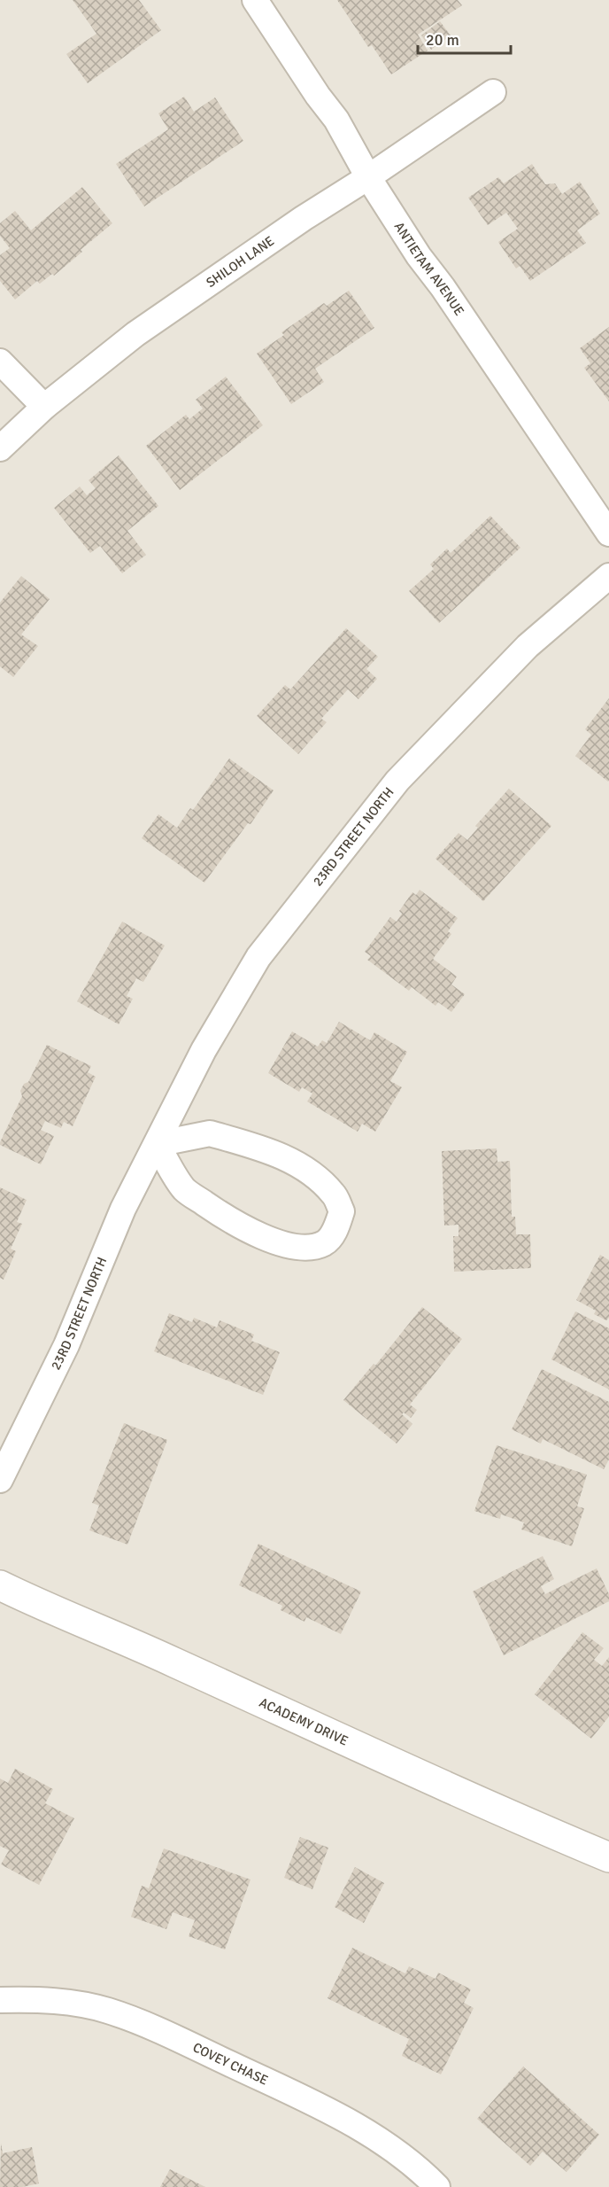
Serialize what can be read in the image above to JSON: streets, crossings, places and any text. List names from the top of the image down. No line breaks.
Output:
{"streets":{"street":["SHILOH LANE","ANTIETAM AVENUE","23RD STREET NORTH","ACADEMY DRIVE","COVEY CHASE"]},"crossings":[["SHILOH LANE","ANTIETAM AVENUE"]],"scale_bar":"20 m"}
